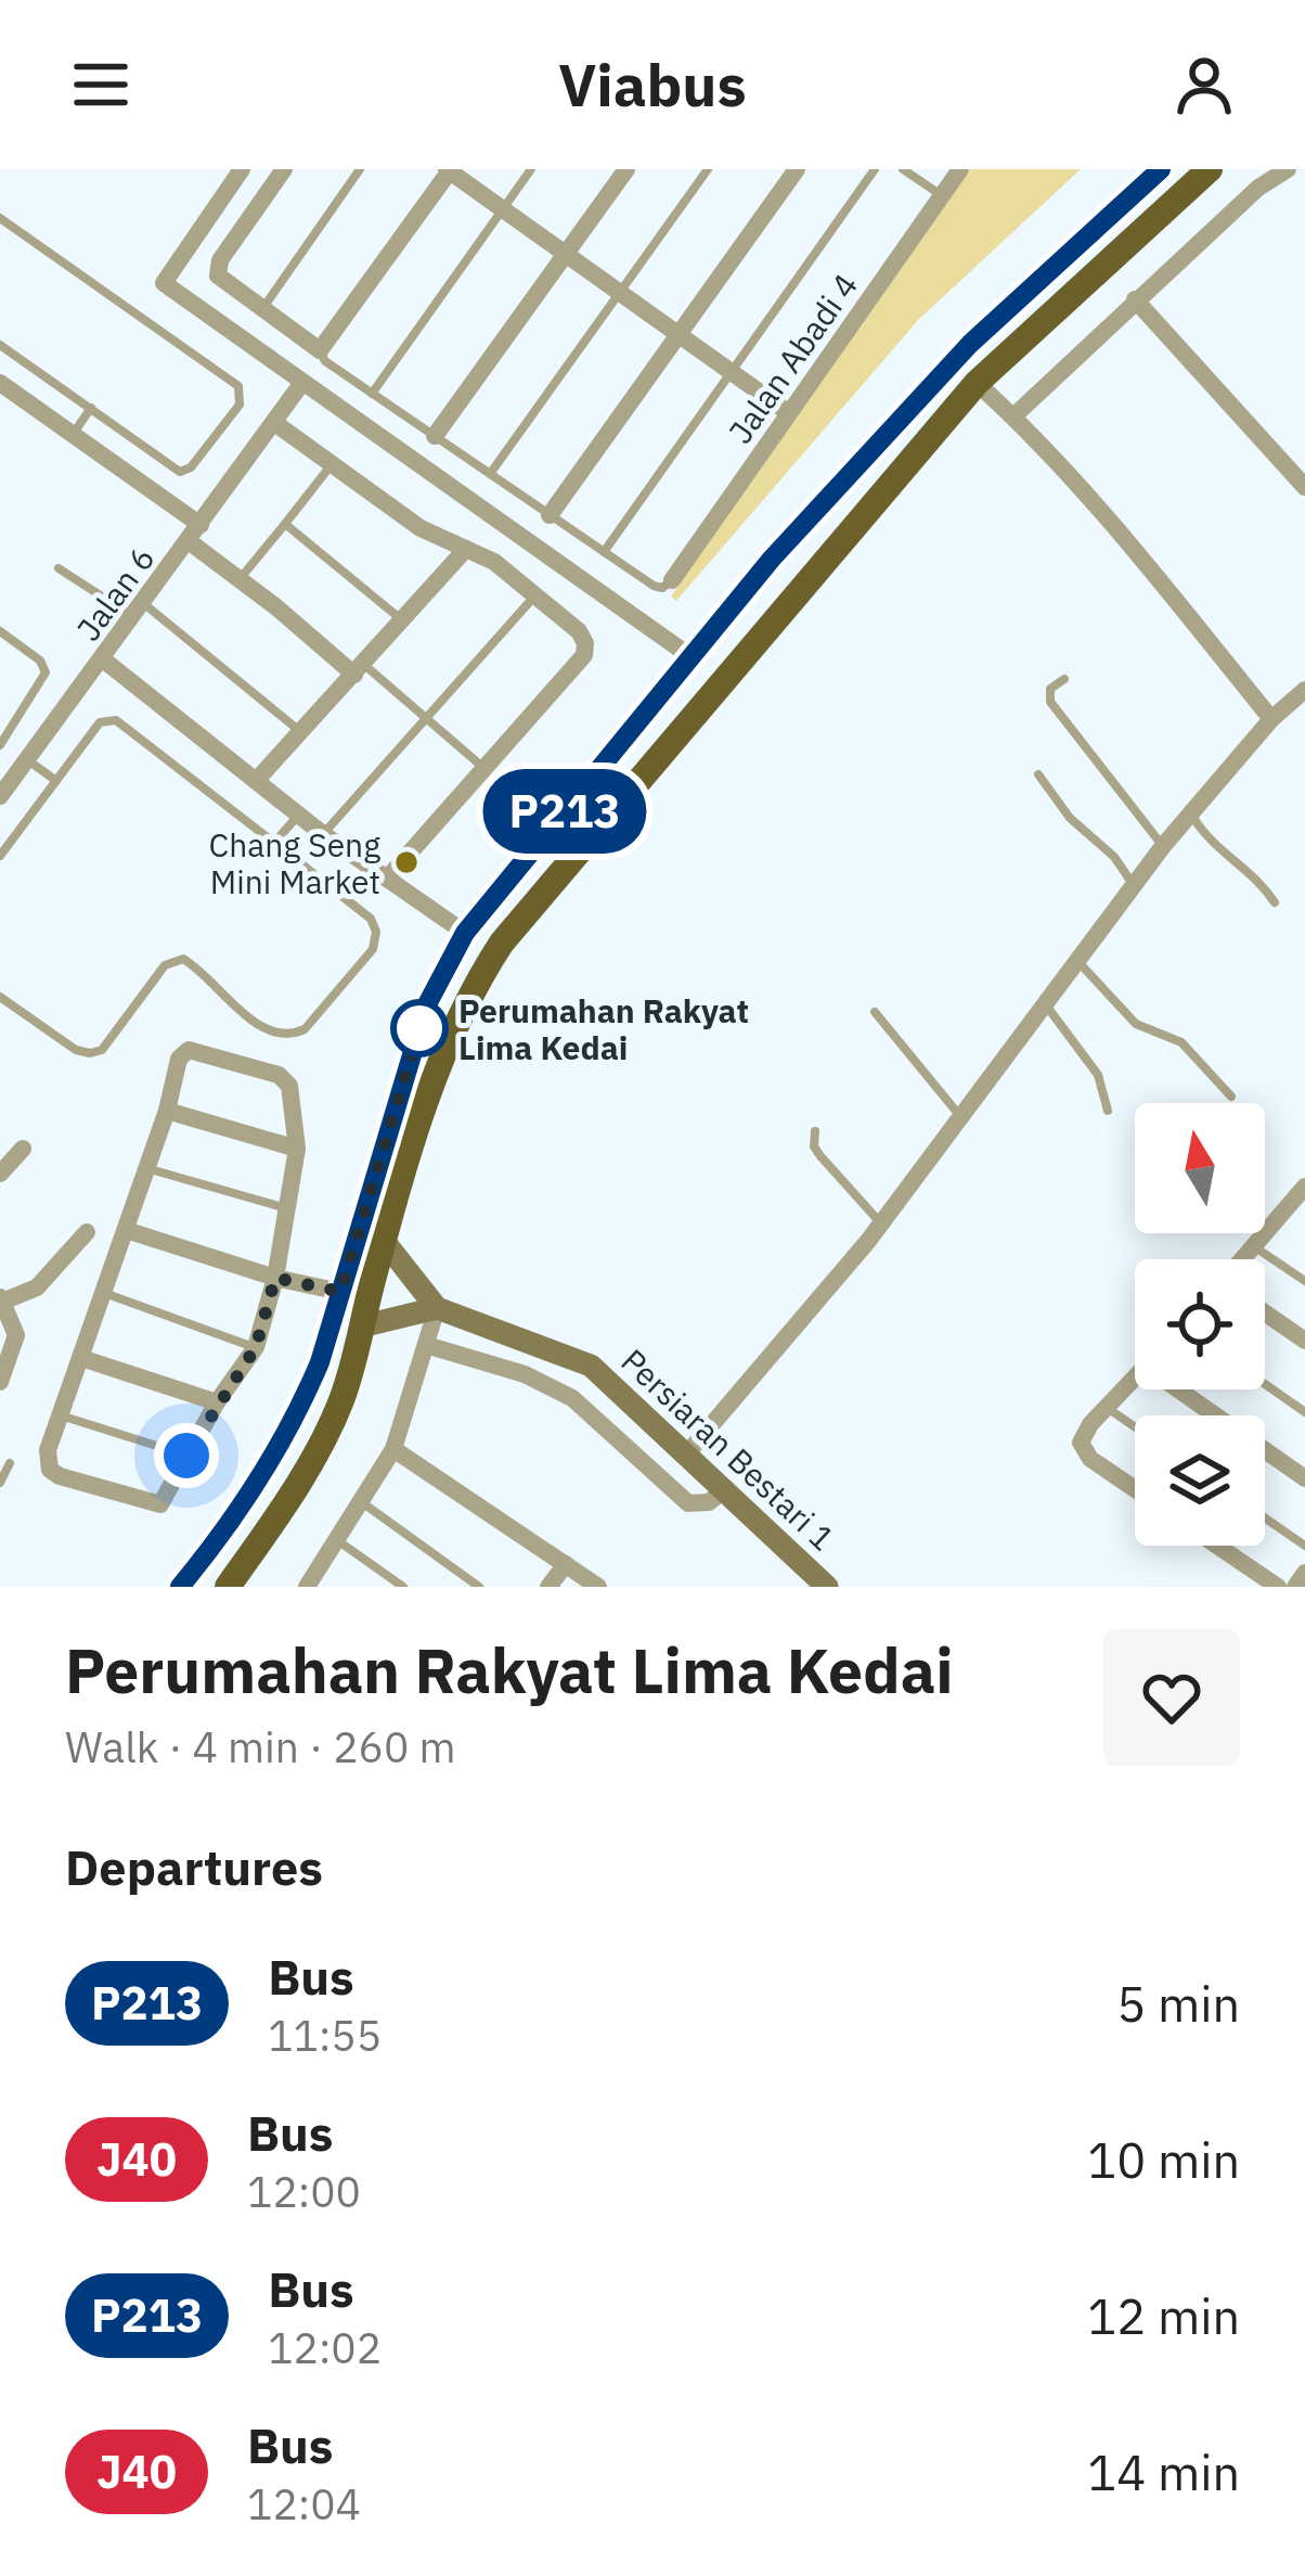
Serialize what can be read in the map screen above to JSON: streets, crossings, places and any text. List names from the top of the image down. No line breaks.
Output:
{"streets":{"street":["Jalan Abadi 4","Jalan 6","Persiaran Bestari 1"]},"places":["Chang Seng Mini Market","Perumahan Rakyat Lima Kedai"],"lines":["bus line P213"],"north":"top","page":{"header":"Viabus","on_map":"P213","heading":[["Perumahan Rakyat Lima Kedai","Walk · 4 min · 260 m"],"Departures"],"list":[{"mark":"P213","name":"Bus","note":"11:55","value":"5 min"},{"mark":"J40","name":"Bus","note":"12:00","value":"10 min"},{"mark":"P213","name":"Bus","note":"12:02","value":"12 min"},{"mark":"J40","name":"Bus","note":"12:04","value":"14 min"}]}}
